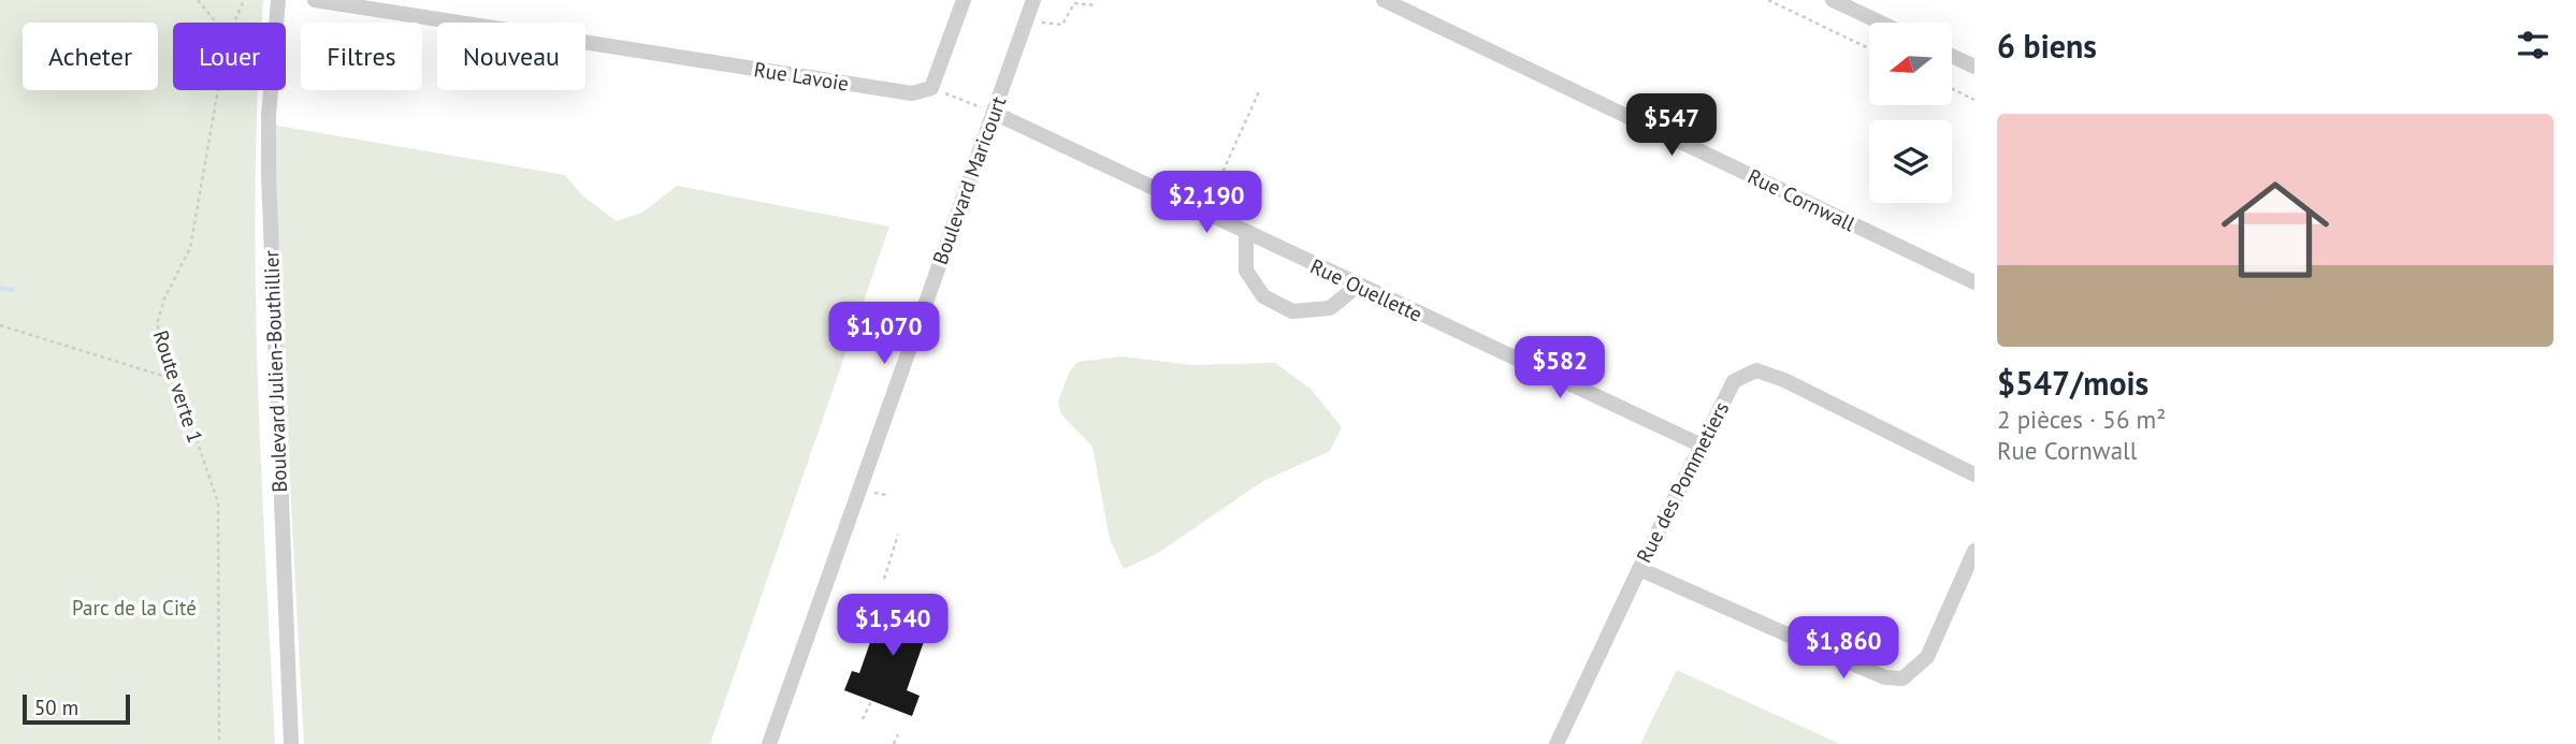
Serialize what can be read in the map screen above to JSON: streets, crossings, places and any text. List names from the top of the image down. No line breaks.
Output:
{"streets":{"street":["Rue Lavoie","Boulevard Maricourt","Rue Cornwall","Rue Ouellette","Boulevard Julien-Bouthillier","Rue des Pommetiers"],"path":["Route verte 1"]},"crossings":[["Boulevard Maricourt","Rue Ouellette"],["Rue Ouellette","Rue des Pommetiers"]],"parks":["Parc de la Cité"],"scale_bar":"50 m","north":"left","page":{"heading":"6 biens","chip":["Acheter","Louer","Filtres","Nouveau"],"list":[{"name":"$547/mois","note":"2 pièces · 56 m² · Rue Cornwall"}],"price":["$547","$2,190","$1,070","$582","$1,540","$1,860"],"scale":"50 m"}}
